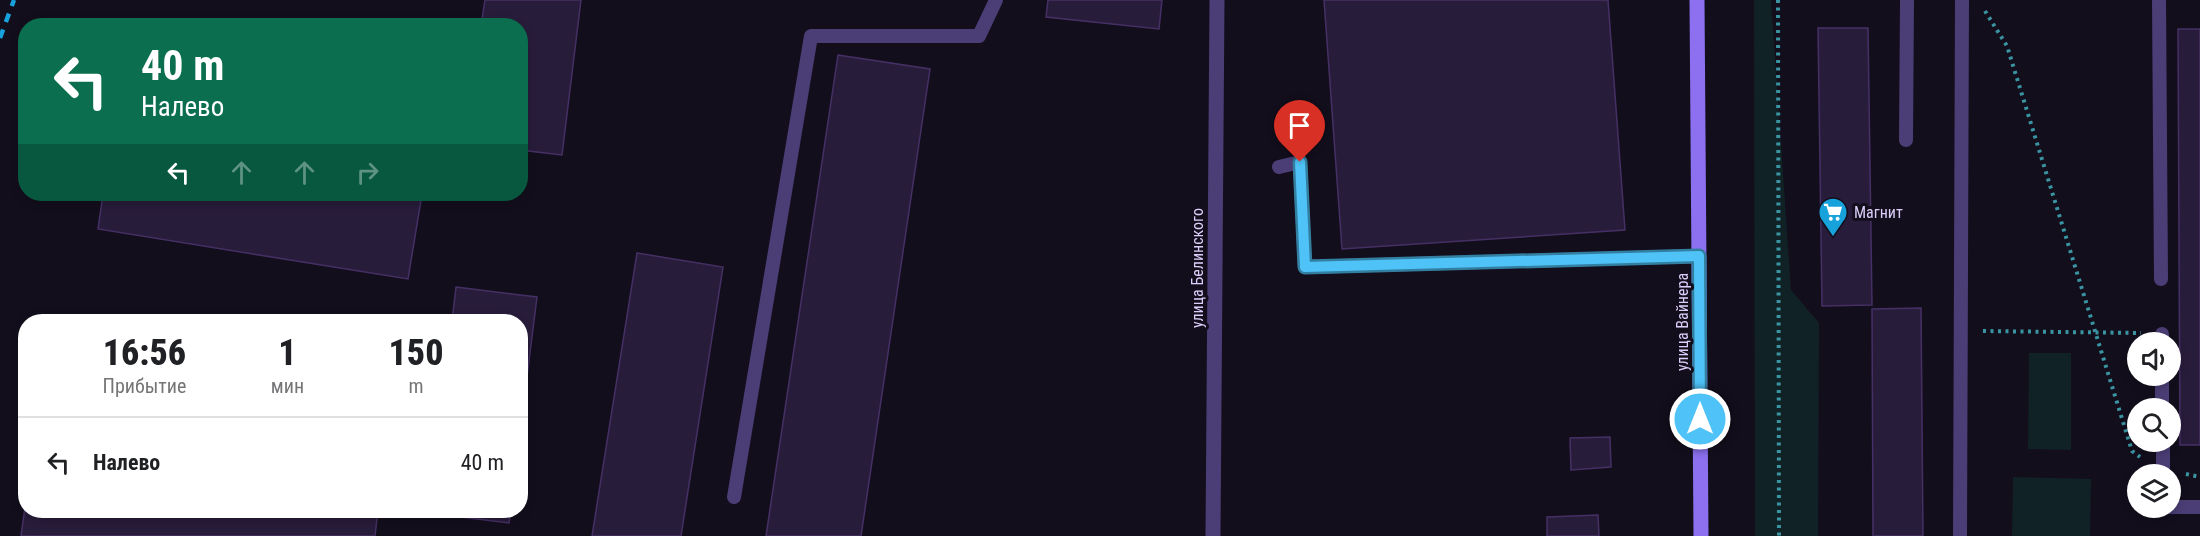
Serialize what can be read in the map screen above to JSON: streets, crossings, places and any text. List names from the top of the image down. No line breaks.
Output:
{"streets":{"main road":["улица Вайнера"],"street":["улица Белинского"]},"places":{"supermarket":["Магнит"]},"page":{"turn":["40 m","Налево"],"eta":["16:56","Прибытие","1","мин","150","m"],"list":[{"name":"Налево","value":"40 m"}]}}
